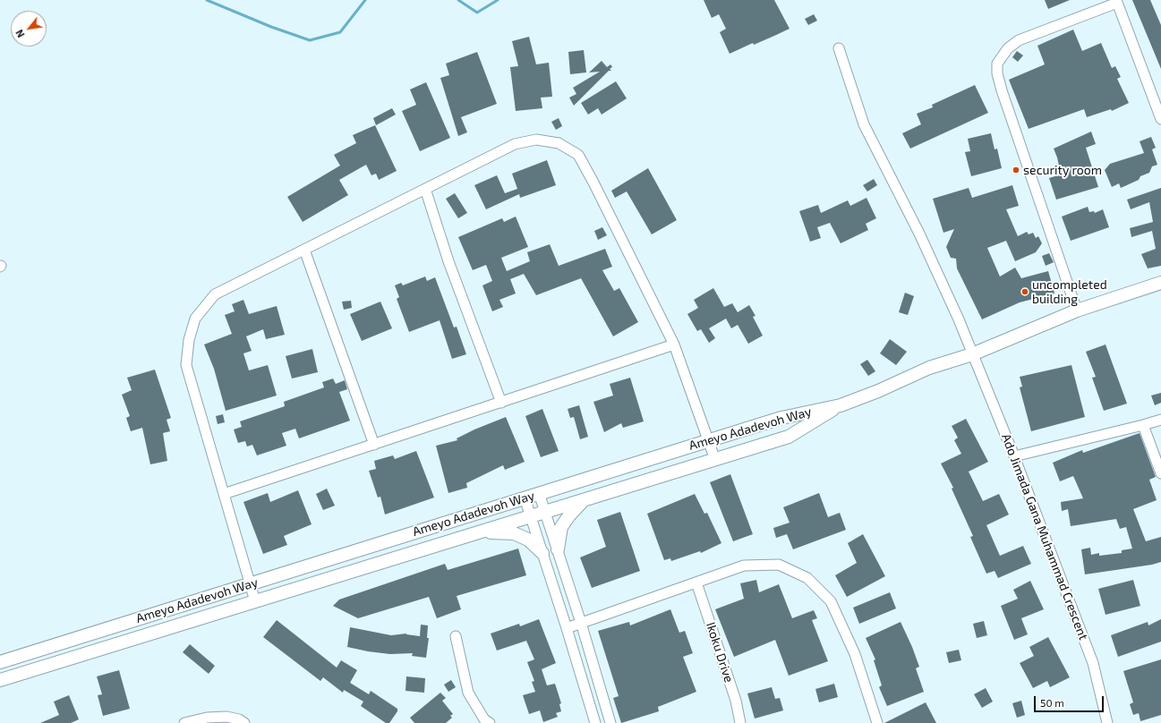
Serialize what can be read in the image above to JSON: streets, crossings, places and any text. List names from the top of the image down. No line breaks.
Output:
{"streets":{"street":["Ameyo Adadevoh Way","Ado Jimada Gana Muhammad Crescent","Ikoku Drive"]},"places":["security room","uncompleted building"],"scale_bar":"50 m","north":"bottom left"}
